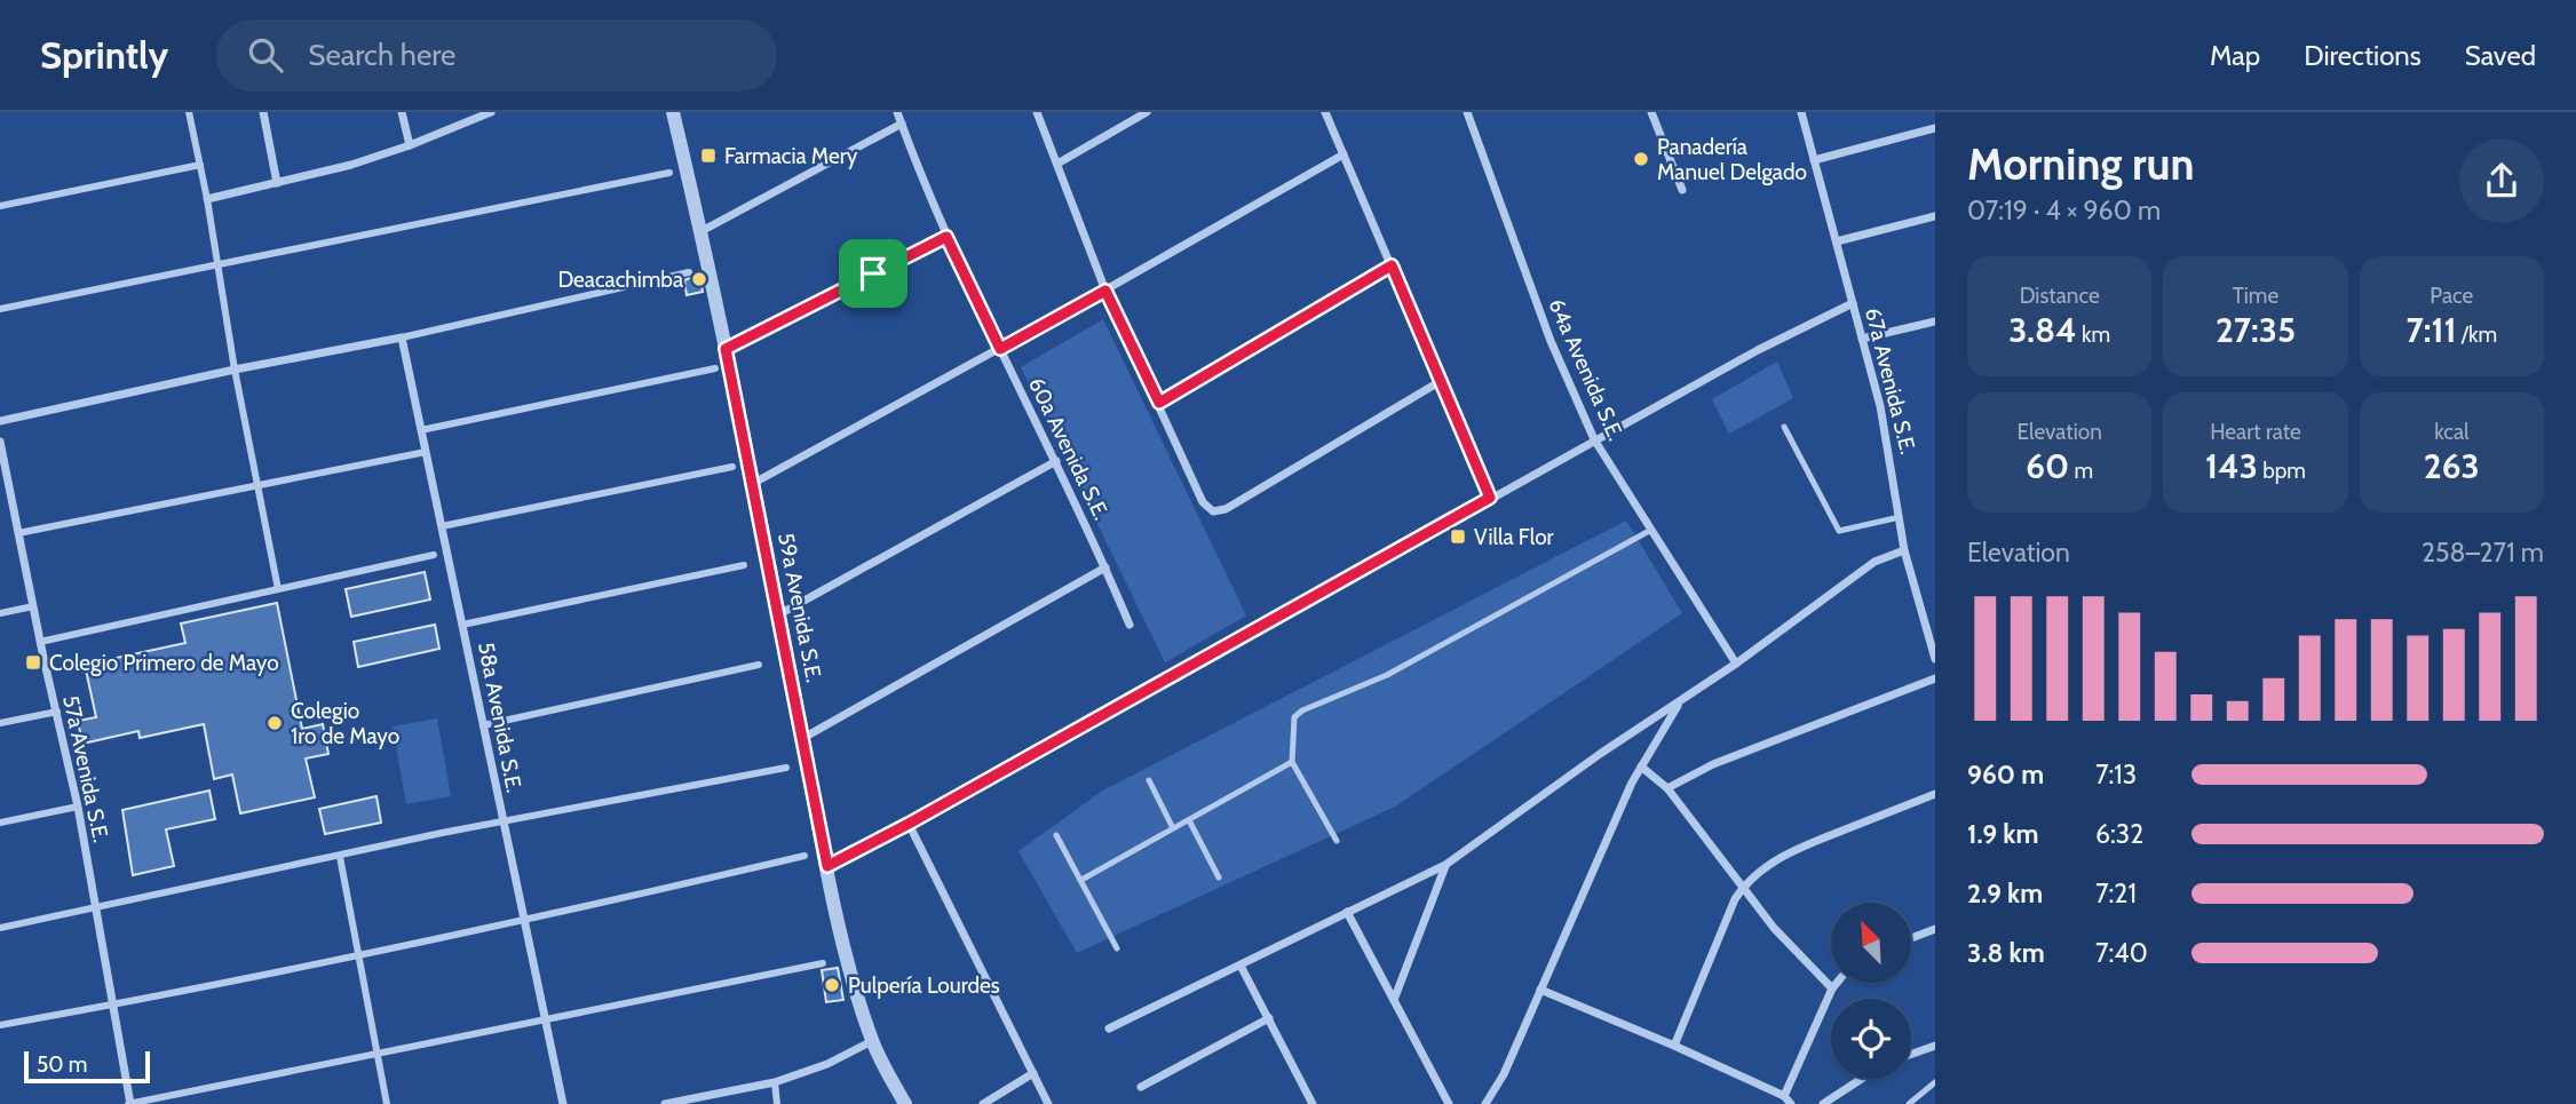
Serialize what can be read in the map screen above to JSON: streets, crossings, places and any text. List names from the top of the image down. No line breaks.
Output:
{"streets":{"street":["64a Avenida S.E.","67a Avenida S.E.","60a Avenida S.E.","59a Avenida S.E.","58a Avenida S.E.","57a Avenida S.E."]},"places":{"transit":["Farmacia Mery","Villa Flor","Colegio Primero de Mayo"],"other":["Panadería Manuel Delgado","Deacachimba","Colegio 1ro de Mayo","Pulpería Lourdes"]},"scale_bar":"50 m","north":"top left","page":{"header":"Sprintly","search":"Search here","nav":["Map","Directions","Saved"],"heading":["Morning run","07:19 · 4 × 960 m"],"stats":[["Distance","3.84 km"],["Time","27:35"],["Pace","7:11 /km"],["Elevation","60 m"],["Heart rate","143 bpm"],["kcal","263"]],"chart":["Elevation","258–271 m"],"list":[{"name":"960 m","note":"7:13"},{"name":"1.9 km","note":"6:32"},{"name":"2.9 km","note":"7:21"},{"name":"3.8 km","note":"7:40"}],"scale":"50 m"}}
